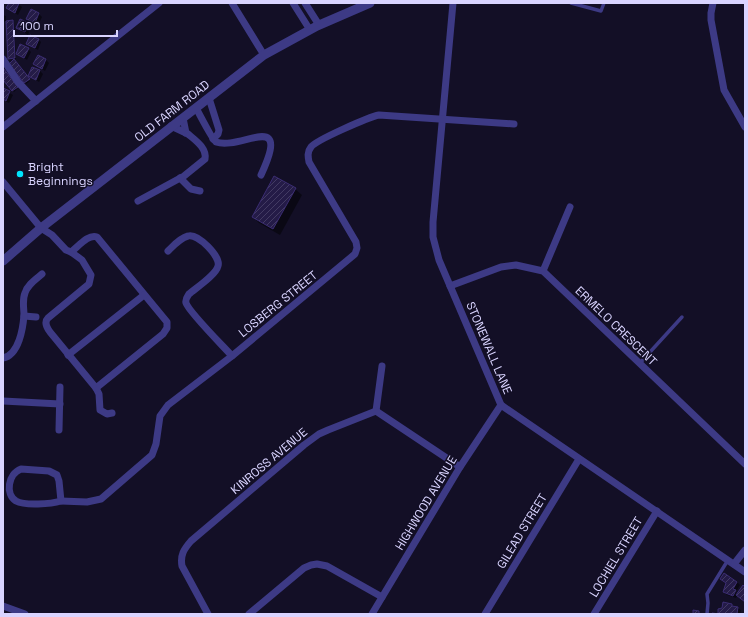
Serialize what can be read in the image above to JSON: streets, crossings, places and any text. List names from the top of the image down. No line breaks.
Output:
{"streets":{"street":["OLD FARM ROAD","LOSBERG STREET","ERMELO CRESCENT","STONEWALL LANE","KINROSS AVENUE","HIGHWOOD AVENUE","GILEAD STREET","LOCHIEL STREET"]},"crossings":[["LOSBERG STREET","STONEWALL LANE"],["STONEWALL LANE","HIGHWOOD AVENUE"],["STONEWALL LANE","GILEAD STREET"],["STONEWALL LANE","LOCHIEL STREET"]],"places":["Bright Beginnings"],"scale_bar":"100 m"}
